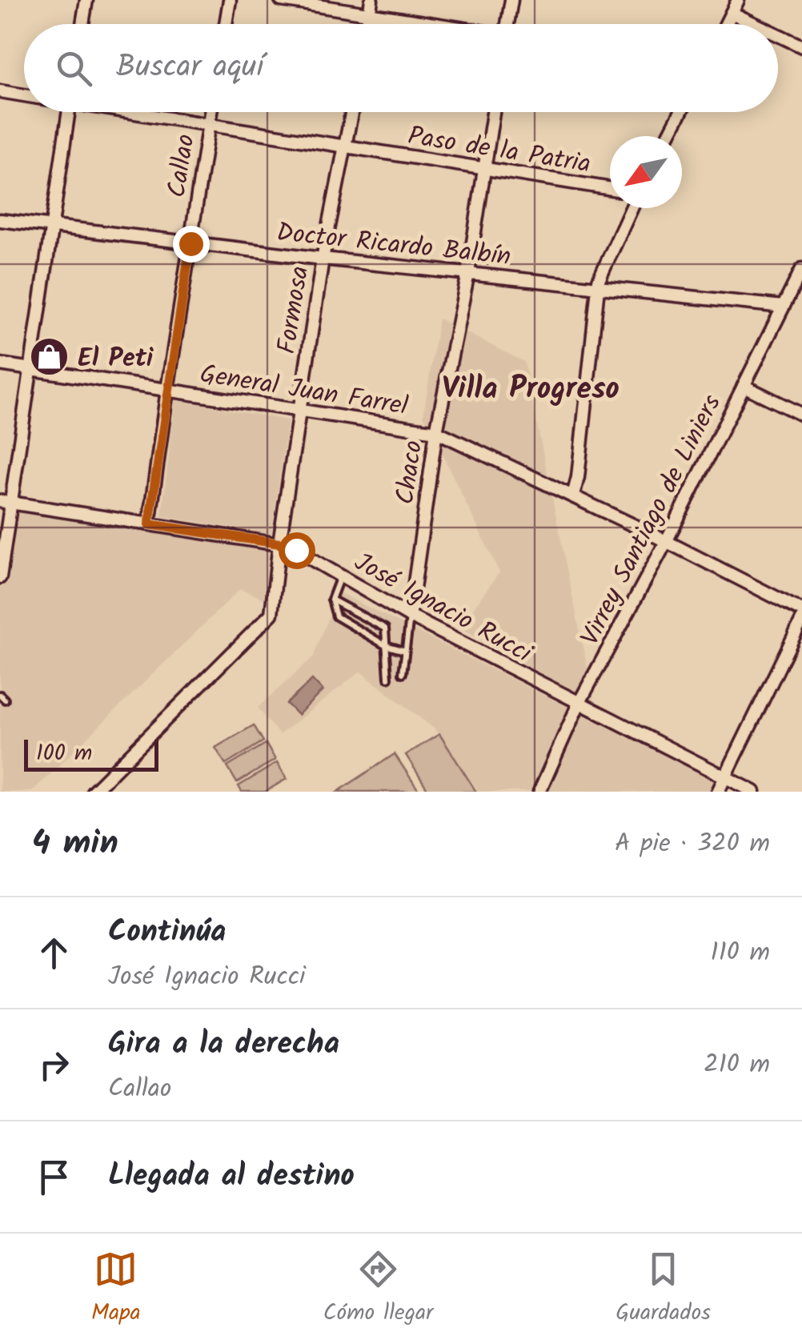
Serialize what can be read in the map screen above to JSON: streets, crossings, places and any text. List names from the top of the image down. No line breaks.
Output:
{"streets":{"street":["Paso de la Patria","Callao","Doctor Ricardo Balbín","Formosa","General Juan Farrel","Chaco","Virrey Santiago de Liniers","José Ignacio Rucci"]},"crossings":[["Paso de la Patria","Callao"],["Paso de la Patria","Formosa"],["Paso de la Patria","Chaco"],["Callao","Doctor Ricardo Balbín"],["Callao","General Juan Farrel"],["Callao","José Ignacio Rucci"],["Doctor Ricardo Balbín","Formosa"],["Doctor Ricardo Balbín","Chaco"],["Doctor Ricardo Balbín","Virrey Santiago de Liniers"],["Formosa","General Juan Farrel"],["Formosa","José Ignacio Rucci"],["General Juan Farrel","Chaco"],["General Juan Farrel","Virrey Santiago de Liniers"],["Chaco","José Ignacio Rucci"],["Virrey Santiago de Liniers","José Ignacio Rucci"]],"districts":["Villa Progreso"],"places":{"shop":["El Peti"]},"scale_bar":"100 m","north":"bottom left","page":{"search":"Buscar aquí","scale":"100 m","heading":["4 min","A pie · 320 m"],"list":[["Continúa","José Ignacio Rucci","110 m"],["Gira a la derecha","Callao","210 m"],"Llegada al destino"],"nav":["Mapa","Cómo llegar","Guardados"]}}
